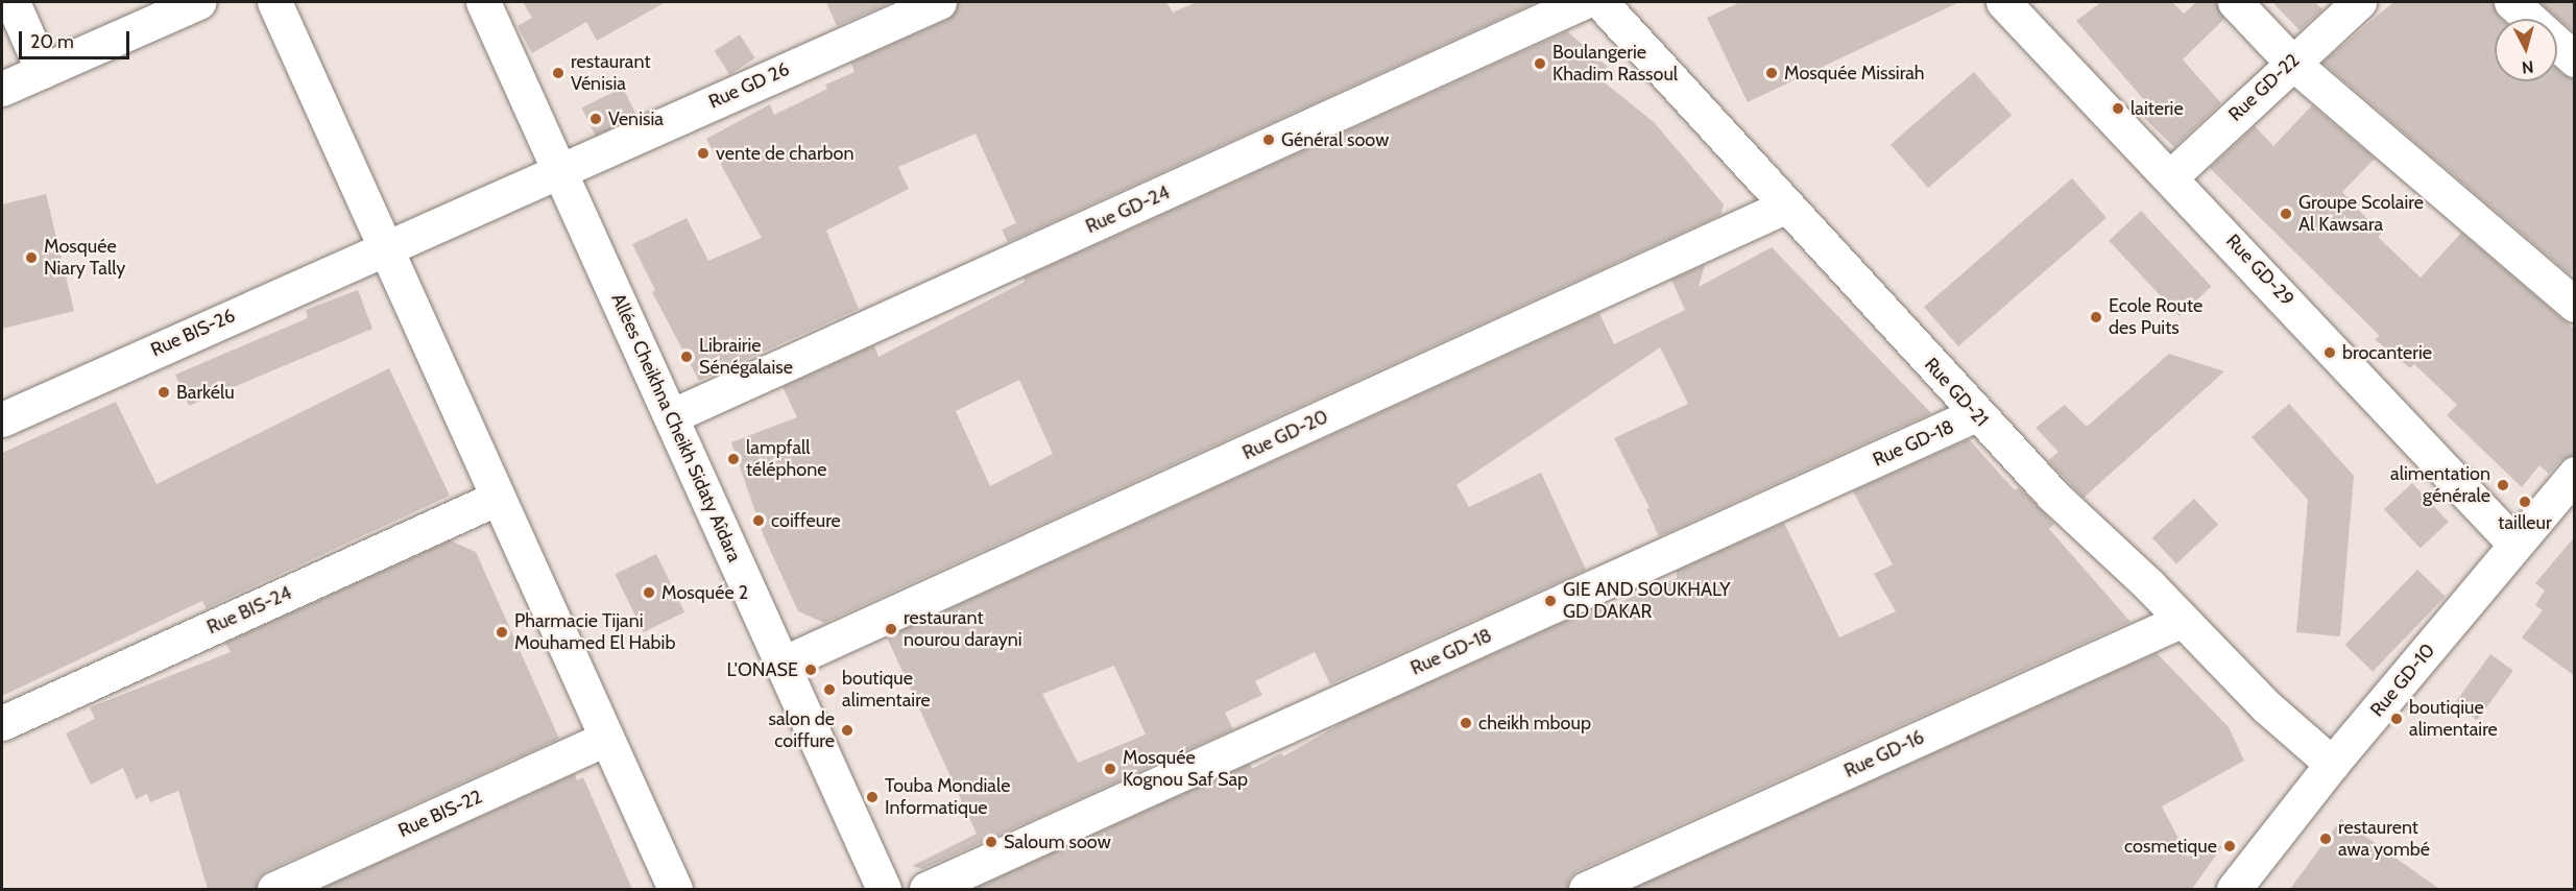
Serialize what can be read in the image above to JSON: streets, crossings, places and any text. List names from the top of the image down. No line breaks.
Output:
{"streets":{"street":["Rue GD 26","Rue GD-22","Rue GD-24","Rue GD-29","Rue BIS-26","Rue GD-21","Allées Cheikhna Cheikh Sidaty Aîdara","Rue GD-20","Rue GD-18","Rue BIS-24","Rue GD-10","Rue GD-16","Rue BIS-22"]},"crossings":[["Rue GD 26","Rue BIS-26"],["Rue GD 26","Allées Cheikhna Cheikh Sidaty Aîdara"],["Rue GD-22","Rue GD-29"],["Rue GD-24","Rue GD-21"],["Rue GD-24","Allées Cheikhna Cheikh Sidaty Aîdara"],["Rue GD-29","Rue GD-10"],["Rue GD-21","Rue GD-20"],["Rue GD-21","Rue GD-18"],["Rue GD-21","Rue GD-10"],["Rue GD-21","Rue GD-16"],["Allées Cheikhna Cheikh Sidaty Aîdara","Rue GD-20"]],"places":["Boulangerie Khadim Rassoul","restaurant Vénisia","Mosquée Missirah","laiterie","Venisia","Général soow","vente de charbon","Groupe Scolaire Al Kawsara","Mosquée Niary Tally","Ecole Route des Puits","brocanterie","Librairie Sénégalaise","Barkélu","lampfall téléphone","alimentation générale","tailleur","coiffeure","Mosquée 2","GIE AND SOUKHALY GD DAKAR","restaurant nourou darayni","Pharmacie Tijani Mouhamed El Habib","L'ONASE","boutique alimentaire","boutiqiue alimentaire","cheikh mboup","salon de coiffure","Mosquée Kognou Saf Sap","Touba Mondiale Informatique","restaurent awa yombé","Saloum soow","cosmetique"],"scale_bar":"20 m","north":"bottom"}
